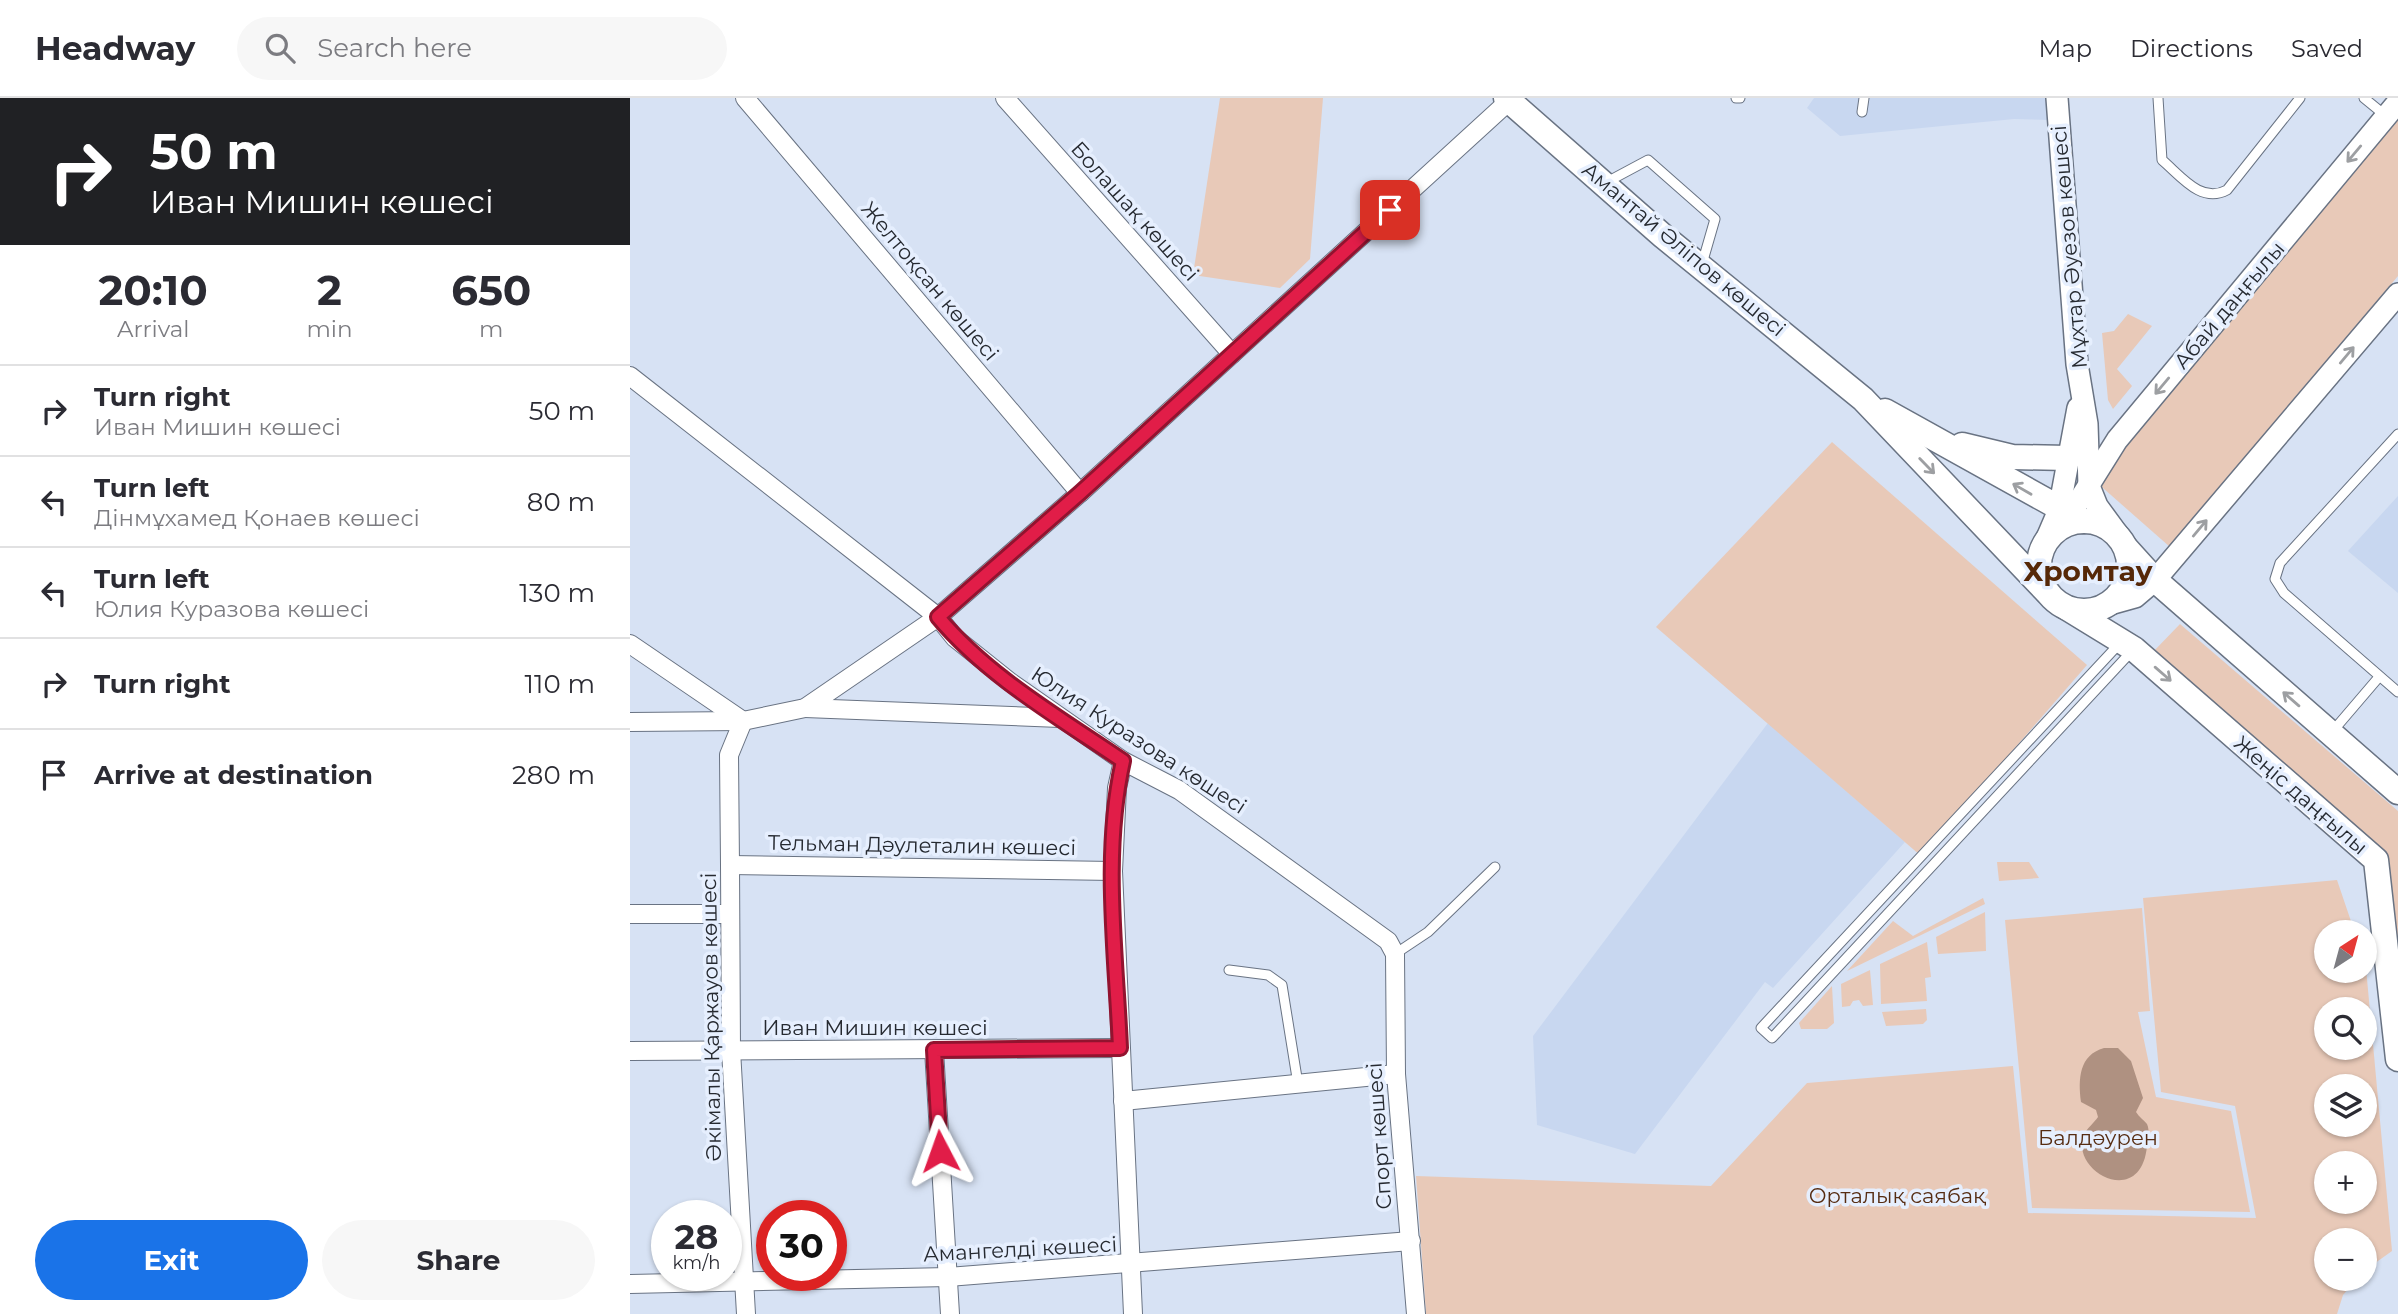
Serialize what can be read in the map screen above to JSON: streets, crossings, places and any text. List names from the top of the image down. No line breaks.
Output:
{"streets":{"main road":["Амантай Әліпов көшесі","Жеңіс даңғылы"],"street":["Болашақ көшесі","Мұхтар Әуезов көшесі","Желтоқсан көшесі","Абай даңғылы","Юлия Куразова көшесі","Тельман Дәулеталин көшесі","Әкімалы Қаржауов көшесі","Иван Мишин көшесі","Спорт көшесі","Амангелді көшесі"]},"crossings":[["Мұхтар Әуезов көшесі","Амантай Әліпов көшесі"],["Мұхтар Әуезов көшесі","Абай даңғылы"],["Мұхтар Әуезов көшесі","Жеңіс даңғылы"],["Амантай Әліпов көшесі","Абай даңғылы"],["Амантай Әліпов көшесі","Жеңіс даңғылы"],["Абай даңғылы","Жеңіс даңғылы"],["Юлия Куразова көшесі","Спорт көшесі"],["Тельман Дәулеталин көшесі","Әкімалы Қаржауов көшесі"],["Әкімалы Қаржауов көшесі","Иван Мишин көшесі"],["Әкімалы Қаржауов көшесі","Амангелді көшесі"],["Спорт көшесі","Амангелді көшесі"]],"districts":["Хромтау"],"parks":["Балдәурен","Орталық саябақ"],"north":"top right","page":{"header":"Headway","search":"Search here","nav":["Map","Directions","Saved"],"turn":["50 m","Иван Мишин көшесі"],"eta":["20:10","Arrival","2","min","650","m"],"list":[{"name":"Turn right","note":"Иван Мишин көшесі","value":"50 m"},{"name":"Turn left","note":"Дінмұхамед Қонаев көшесі","value":"80 m"},{"name":"Turn left","note":"Юлия Куразова көшесі","value":"130 m"},{"name":"Turn right","value":"110 m"},{"name":"Arrive at destination","value":"280 m"}],"map_buttons":["+","−"],"speed":"28 km/h","limit":"30","buttons":["Exit","Share"]}}
